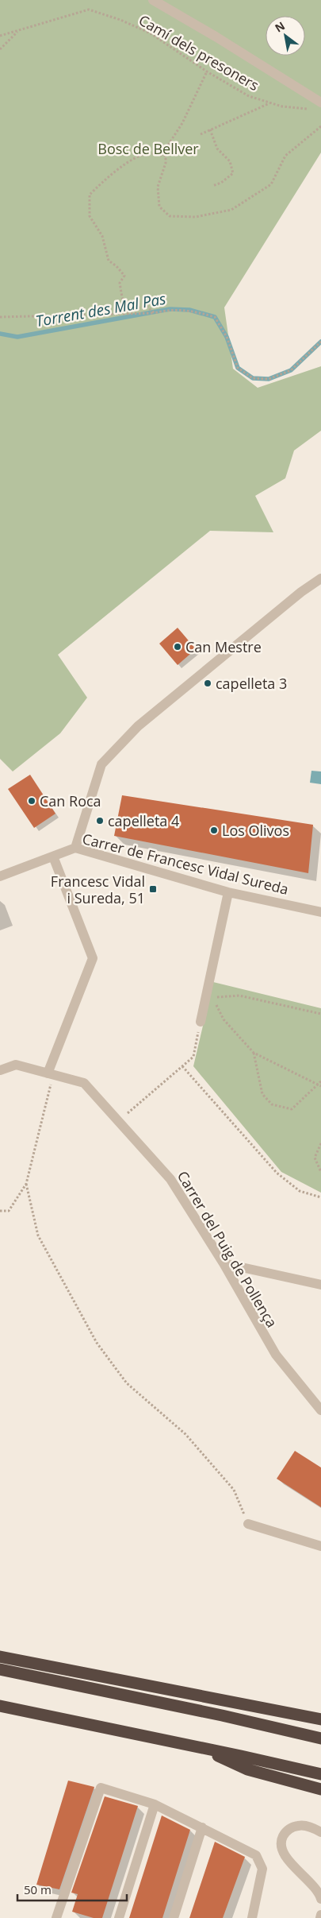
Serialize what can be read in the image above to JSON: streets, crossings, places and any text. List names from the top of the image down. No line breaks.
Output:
{"streets":{"street":["Carrer de Francesc Vidal Sureda","Carrer del Puig de Pollença"],"path":["Camí dels presoners"]},"water":["Torrent des Mal Pas"],"parks":["Bosc de Bellver"],"places":{"other":["Can Mestre","capelleta 3","Can Roca","capelleta 4","Los Olivos"],"transit":["Francesc Vidal i Sureda, 51"]},"scale_bar":"50 m","north":"top left"}
